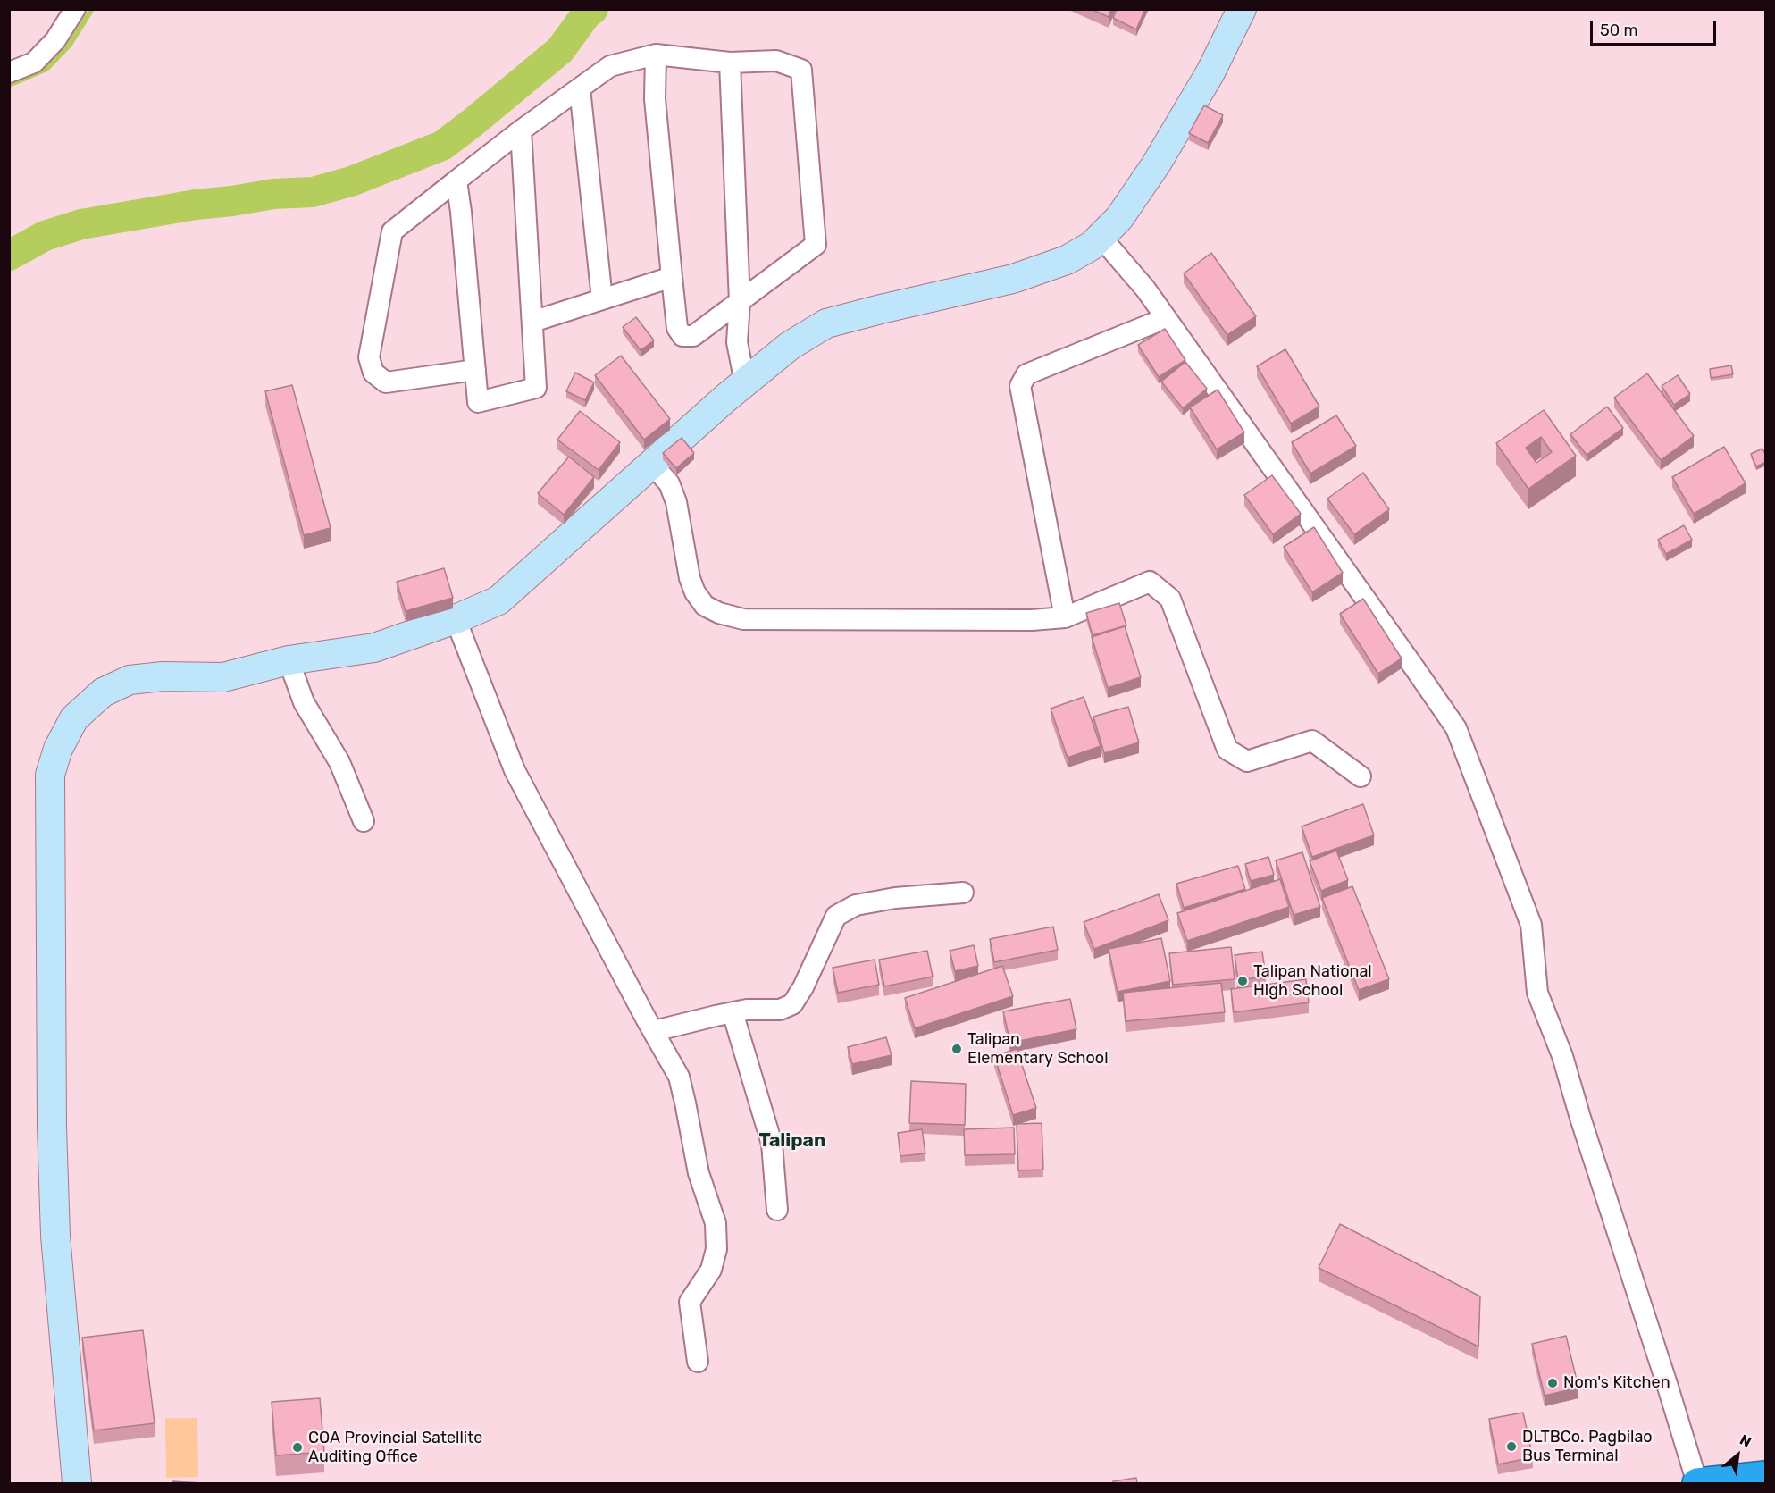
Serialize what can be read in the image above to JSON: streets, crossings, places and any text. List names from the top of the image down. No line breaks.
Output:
{"districts":["Talipan"],"places":["Talipan National High School","Talipan Elementary School","Nom's Kitchen","DLTBCo. Pagbilao Bus Terminal","COA Provincial Satellite Auditing Office"],"scale_bar":"50 m","north":"top right"}
